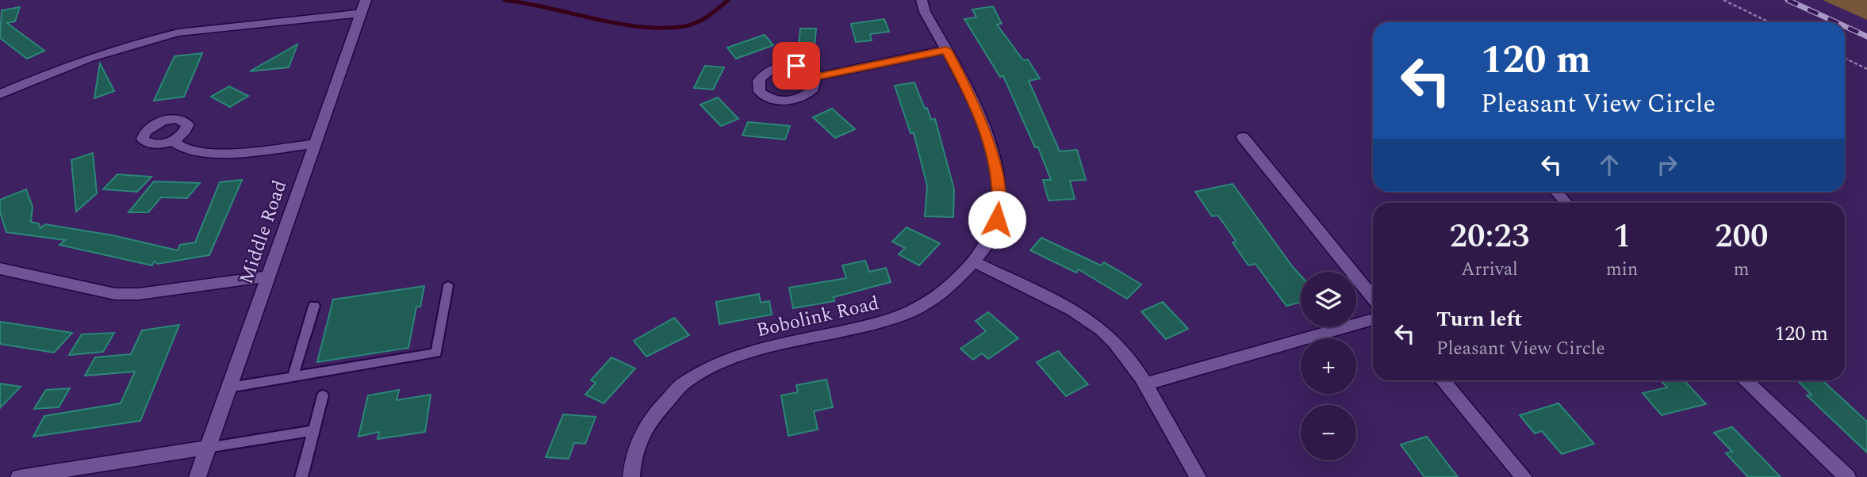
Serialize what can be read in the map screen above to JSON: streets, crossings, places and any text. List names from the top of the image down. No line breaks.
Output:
{"streets":{"street":["Middle Road","Bobolink Road"]},"page":{"turn":["120 m","Pleasant View Circle"],"eta":["20:23","Arrival","1","min","200","m"],"map_buttons":["+","−"],"list":[{"name":"Turn left","note":"Pleasant View Circle","value":"120 m"}]}}
